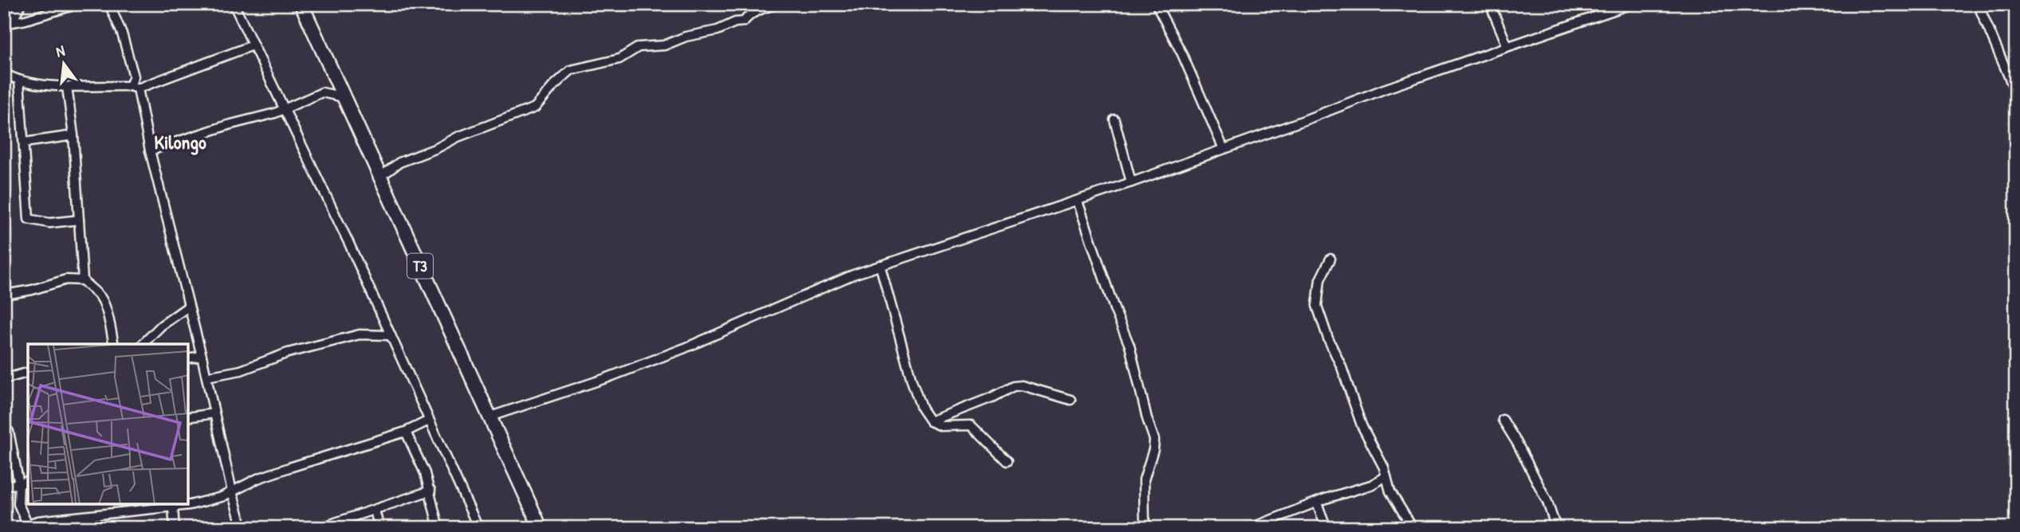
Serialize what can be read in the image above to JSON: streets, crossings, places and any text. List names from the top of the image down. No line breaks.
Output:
{"streets":{"highway":["T3"]},"districts":["Kilongo"],"north":"top"}
